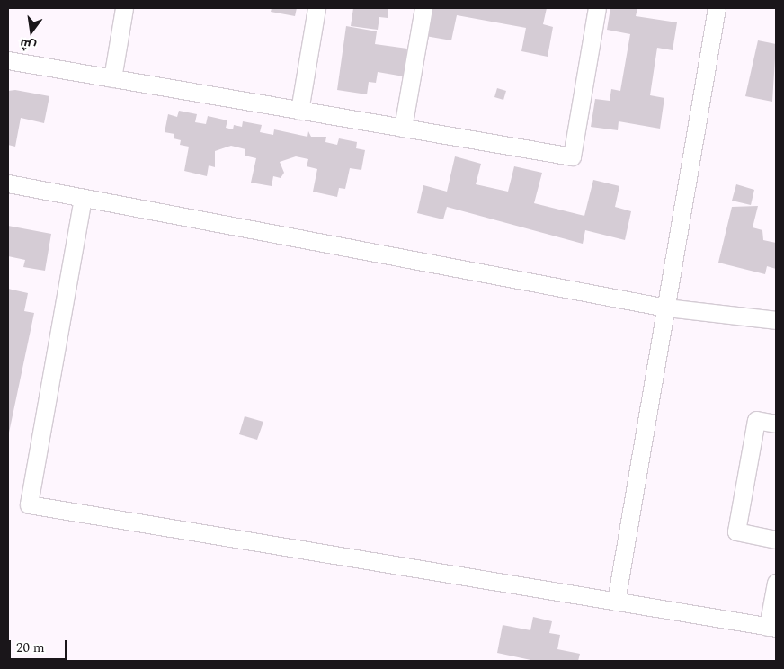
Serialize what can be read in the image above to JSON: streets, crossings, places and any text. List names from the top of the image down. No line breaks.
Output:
{"scale_bar":"20 m","north":"bottom"}
